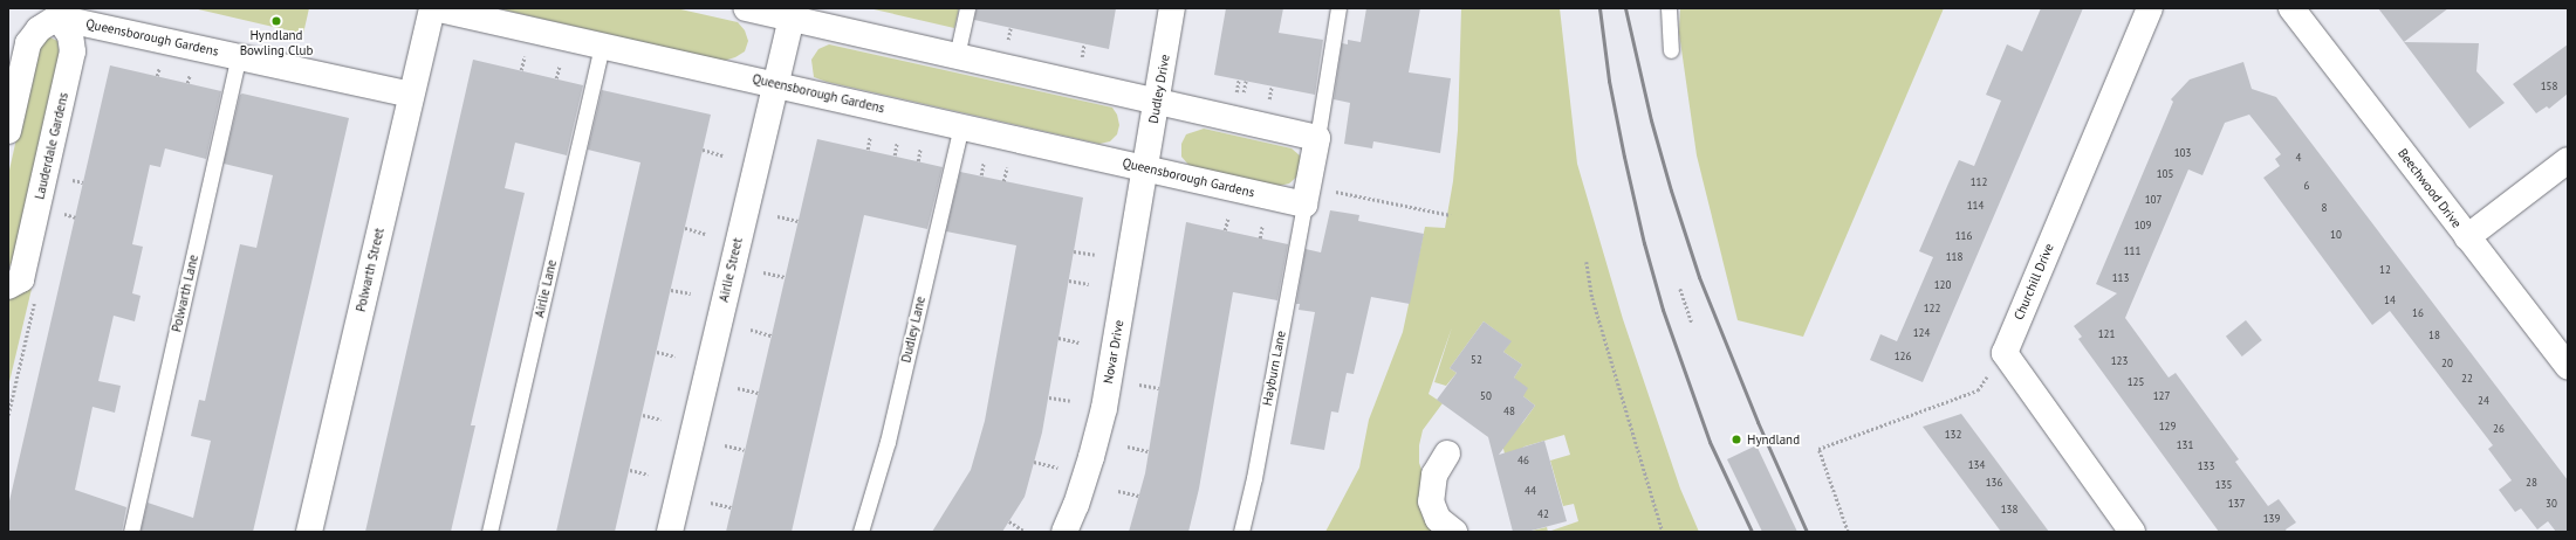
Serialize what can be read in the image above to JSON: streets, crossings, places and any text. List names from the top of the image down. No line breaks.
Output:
{"streets":{"street":["Queensborough Gardens","Dudley Drive","Lauderdale Gardens","Beechwood Drive","Polwarth Street","Airlie Street","Churchill Drive","Novar Drive"],"lane":["Airlie Lane","Polwarth Lane","Dudley Lane","Hayburn Lane"]},"crossings":[["Queensborough Gardens","Dudley Drive"],["Queensborough Gardens","Lauderdale Gardens"],["Queensborough Gardens","Polwarth Street"],["Queensborough Gardens","Airlie Street"],["Queensborough Gardens","Airlie Lane"],["Queensborough Gardens","Polwarth Lane"],["Queensborough Gardens","Dudley Lane"],["Queensborough Gardens","Novar Drive"],["Queensborough Gardens","Hayburn Lane"],["Dudley Drive","Novar Drive"]],"places":["Hyndland Bowling Club","Hyndland"],"house_numbers":["158","103","4","105","112","6","107","114","8","109","10","116","111","118","12","113","120","14","122","16","124","121","18","126","52","123","20","22","125","50","127","24","48","129","26","132","131","46","134","133","136","28","135","44","137","30","138","42","139"]}
